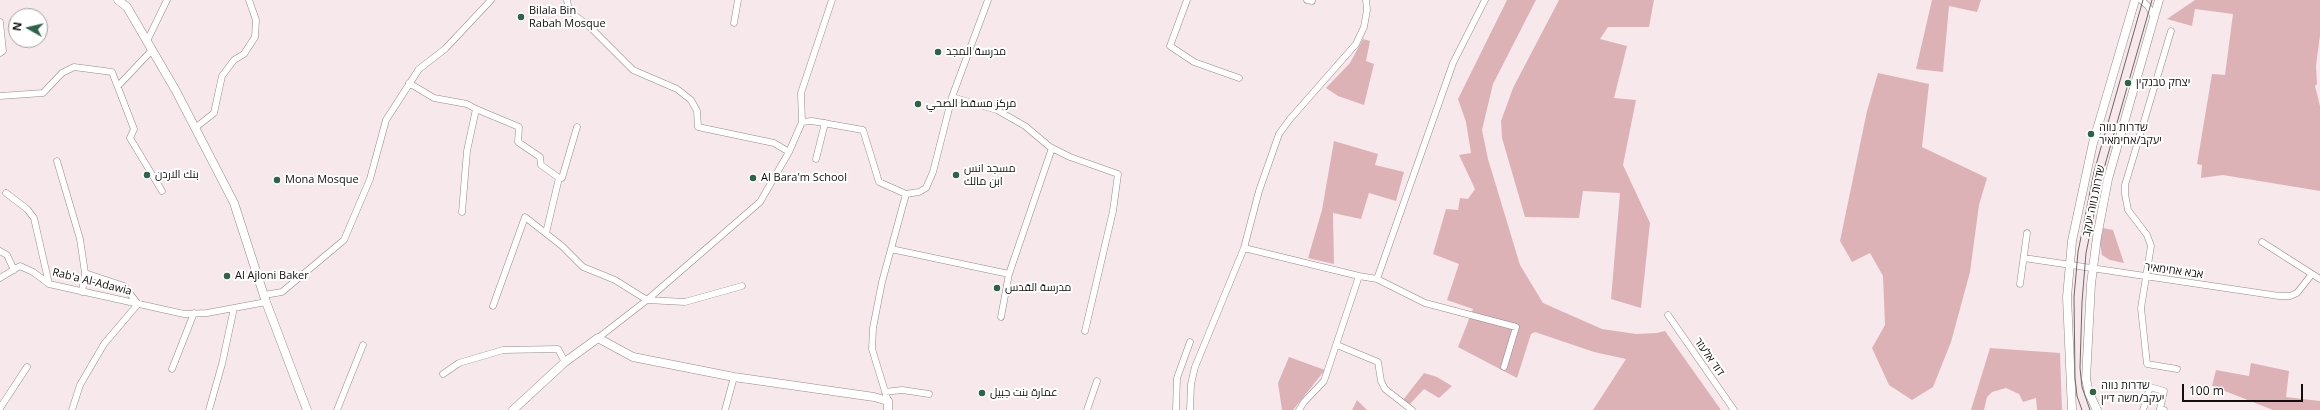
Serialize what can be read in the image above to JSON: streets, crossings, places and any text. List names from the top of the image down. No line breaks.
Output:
{"streets":{"street":["שדרות נווה יעקב","אבא אחימאיר","Rab'a Al-Adawia","דוד אלעזר"]},"crossings":[["שדרות נווה יעקב","אבא אחימאיר"]],"places":["Bilala Bin Rabah Mosque","مدرسة المجد","יצחק טבנקין","مركز مسقط الصحي","שדרות נווה יעקב/אחימאיר","بنك الاردن","مسجد انس ابن مالك","Al Bara'm School","Mona Mosque","Al Ajloni Baker","مدرسة القدس","שדרות נווה יעקב/משה דיין","عمارة بنت جبيل"],"scale_bar":"100 m","north":"left"}
